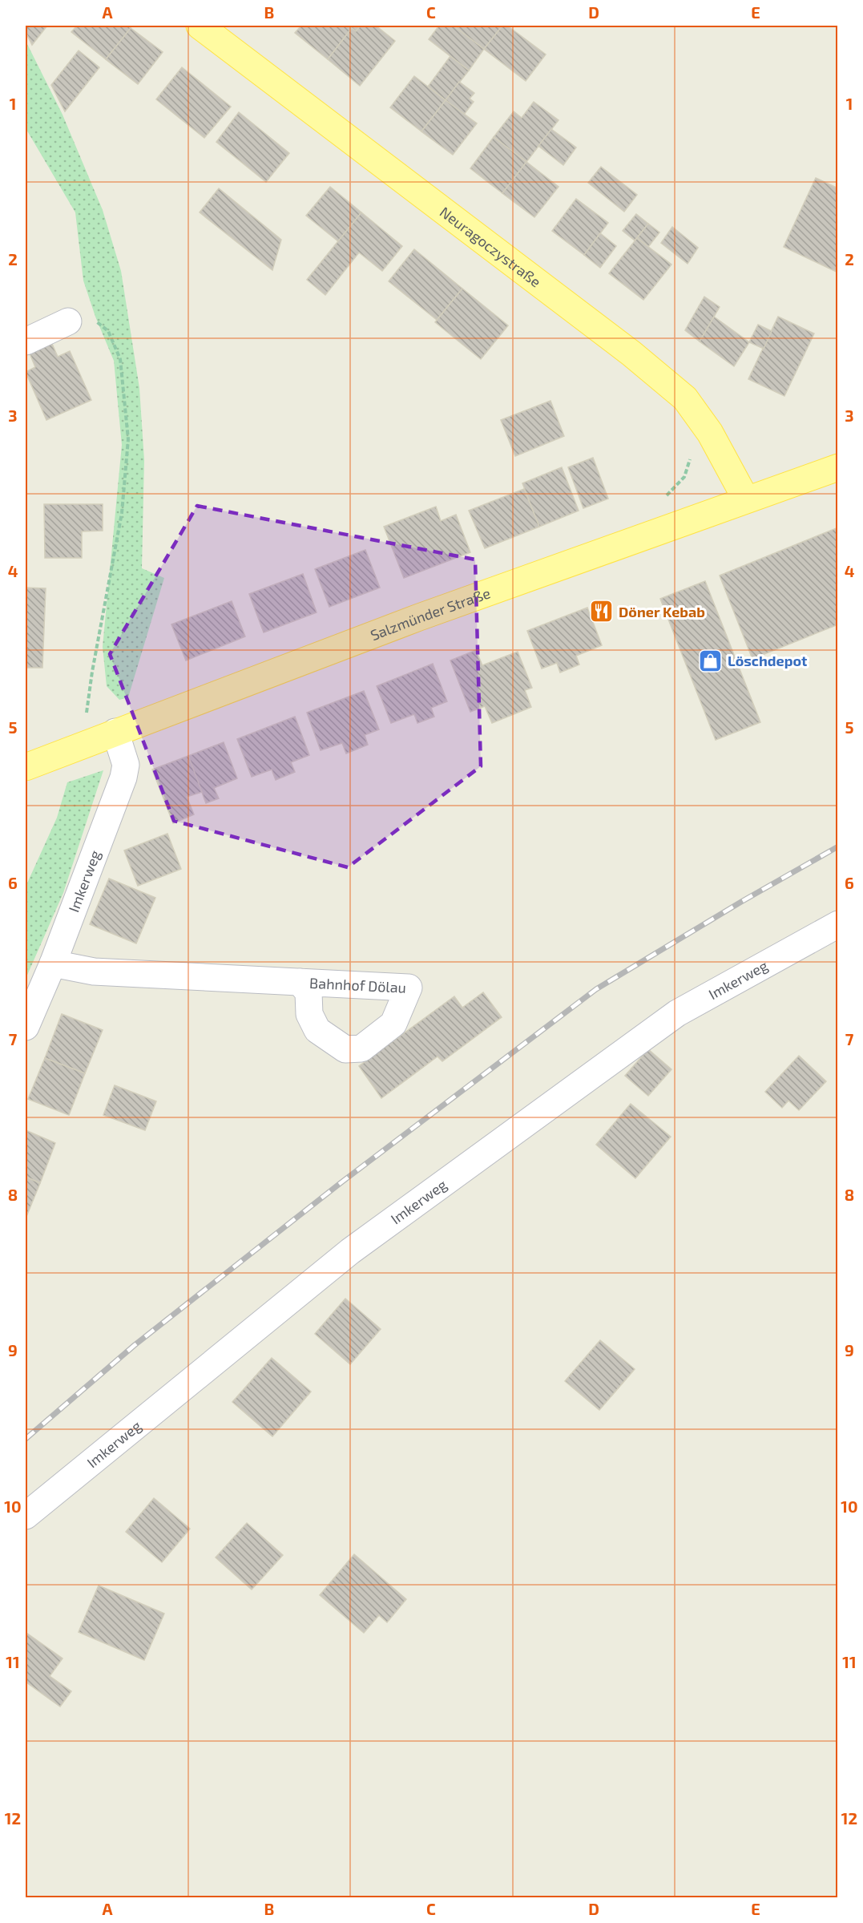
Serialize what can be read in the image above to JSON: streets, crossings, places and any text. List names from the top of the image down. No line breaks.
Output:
{"streets":{"main road":["Neuragoczystraße","Salzmünder Straße"],"street":["Imkerweg","Bahnhof Dölau"]},"crossings":[["Neuragoczystraße","Salzmünder Straße"],["Salzmünder Straße","Imkerweg"],["Imkerweg","Bahnhof Dölau"]],"places":{"restaurant":["Döner Kebab"],"shop":["Löschdepot"]},"grid":{"columns":["A","B","C","D","E"],"rows":["1","2","3","4","5","6","7","8","9","10","11","12"]}}
